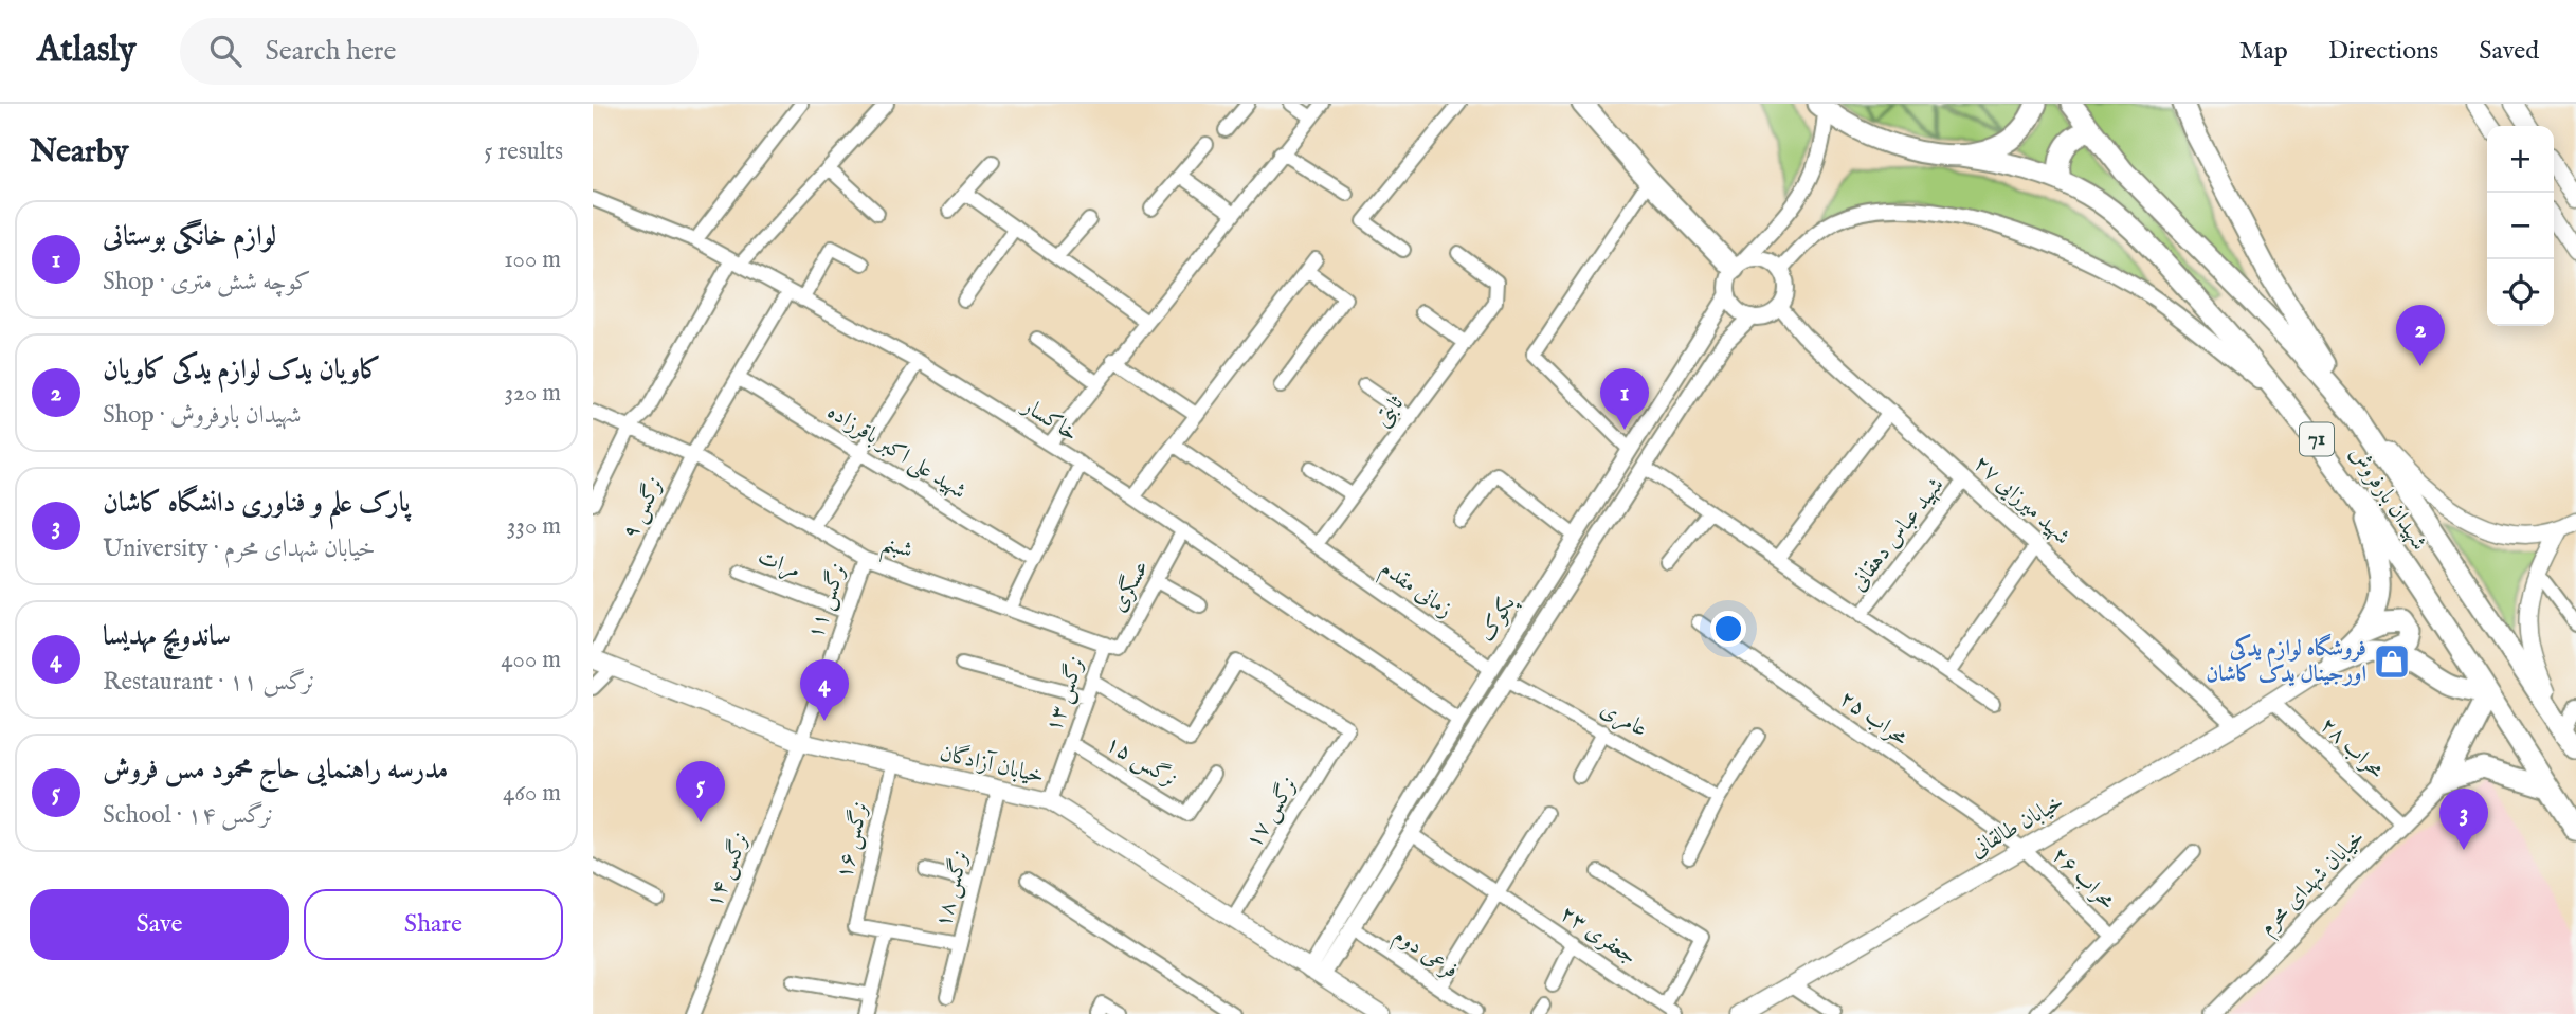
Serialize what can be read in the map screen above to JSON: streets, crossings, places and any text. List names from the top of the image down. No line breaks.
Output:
{"streets":{"highway":["71","شهیدان بارفروش"],"main road":["خیابان آزادگان","خیابان طالقانی"],"street":["ثابتی","خاکسار","شهید علی اکبر باقرزاده","شهید میرزایی ۲۷","نرگس ۹","شهید عباس دهقانی","شبنم","مرات","عسگری","زمانی مقدم","نرگس ۱۱","پکوک","نرگس ۱۳","محراب ۲۵","عامری","محراب ۲۸","نرگس ۱۵","نرگس ۱۷","نرگس ۱۶","نرگس ۱۴","محراب ۲۶","خیابان شهدای محرم","نرگس ۱۸","جعفری ۲۳","فرعی دوم"]},"crossings":[["ثابتی","زمانی مقدم"],["خاکسار","نرگس ۹"],["خاکسار","عسگری"],["خاکسار","پکوک"],["71","شهیدان بارفروش"],["شهید علی اکبر باقرزاده","نرگس ۹"],["شهید میرزایی ۲۷","شهید عباس دهقانی"],["شهید میرزایی ۲۷","پکوک"],["شهید میرزایی ۲۷","خیابان طالقانی"],["نرگس ۹","شبنم"],["نرگس ۹","خیابان آزادگان"],["شبنم","عسگری"],["شبنم","نرگس ۱۱"],["شبنم","نرگس ۱۳"],["مرات","نرگس ۱۱"],["عسگری","نرگس ۱۳"],["زمانی مقدم","پکوک"],["نرگس ۱۱","خیابان آزادگان"],["نرگس ۱۱","نرگس ۱۴"],["پکوک","عامری"],["پکوک","خیابان آزادگان"],["پکوک","جعفری ۲۳"],["پکوک","فرعی دوم"],["نرگس ۱۳","نرگس ۱۵"],["نرگس ۱۳","خیابان آزادگان"],["نرگس ۱۳","نرگس ۱۷"],["محراب ۲۵","خیابان طالقانی"],["محراب ۲۵","محراب ۲۶"],["محراب ۲۸","خیابان طالقانی"],["محراب ۲۸","خیابان شهدای محرم"],["خیابان آزادگان","نرگس ۱۷"],["خیابان آزادگان","نرگس ۱۶"],["خیابان آزادگان","نرگس ۱۴"],["خیابان آزادگان","نرگس ۱۸"],["خیابان طالقانی","محراب ۲۶"]],"places":{"shop":["فروشگاه لوازم یدکی اورجینال یدک کاشان"]},"page":{"header":"Atlasly","search":"Search here","nav":["Map","Directions","Saved"],"heading":["Nearby","5 results"],"map_buttons":["+","−"],"list":[{"mark":"1","name":"لوازم خانگی بوستانی","note":"Shop · کوچه شش متری","value":"100 m"},{"mark":"2","name":"کاویان یدک لوازم یدکی کاویان","note":"Shop · شهیدان بارفروش","value":"320 m"},{"mark":"3","name":"پارک علم و فناوری دانشگاه کاشان","note":"University · خیابان شهدای محرم","value":"330 m"},{"mark":"4","name":"ساندویچ مهدیسا","note":"Restaurant · نرگس ۱۱","value":"400 m"},{"mark":"5","name":"مدرسه راهنمایی حاج محمود مس فروش","note":"School · نرگس ۱۴","value":"460 m"}],"pins":["2","1","4","5","3"],"buttons":["Save","Share"]}}
